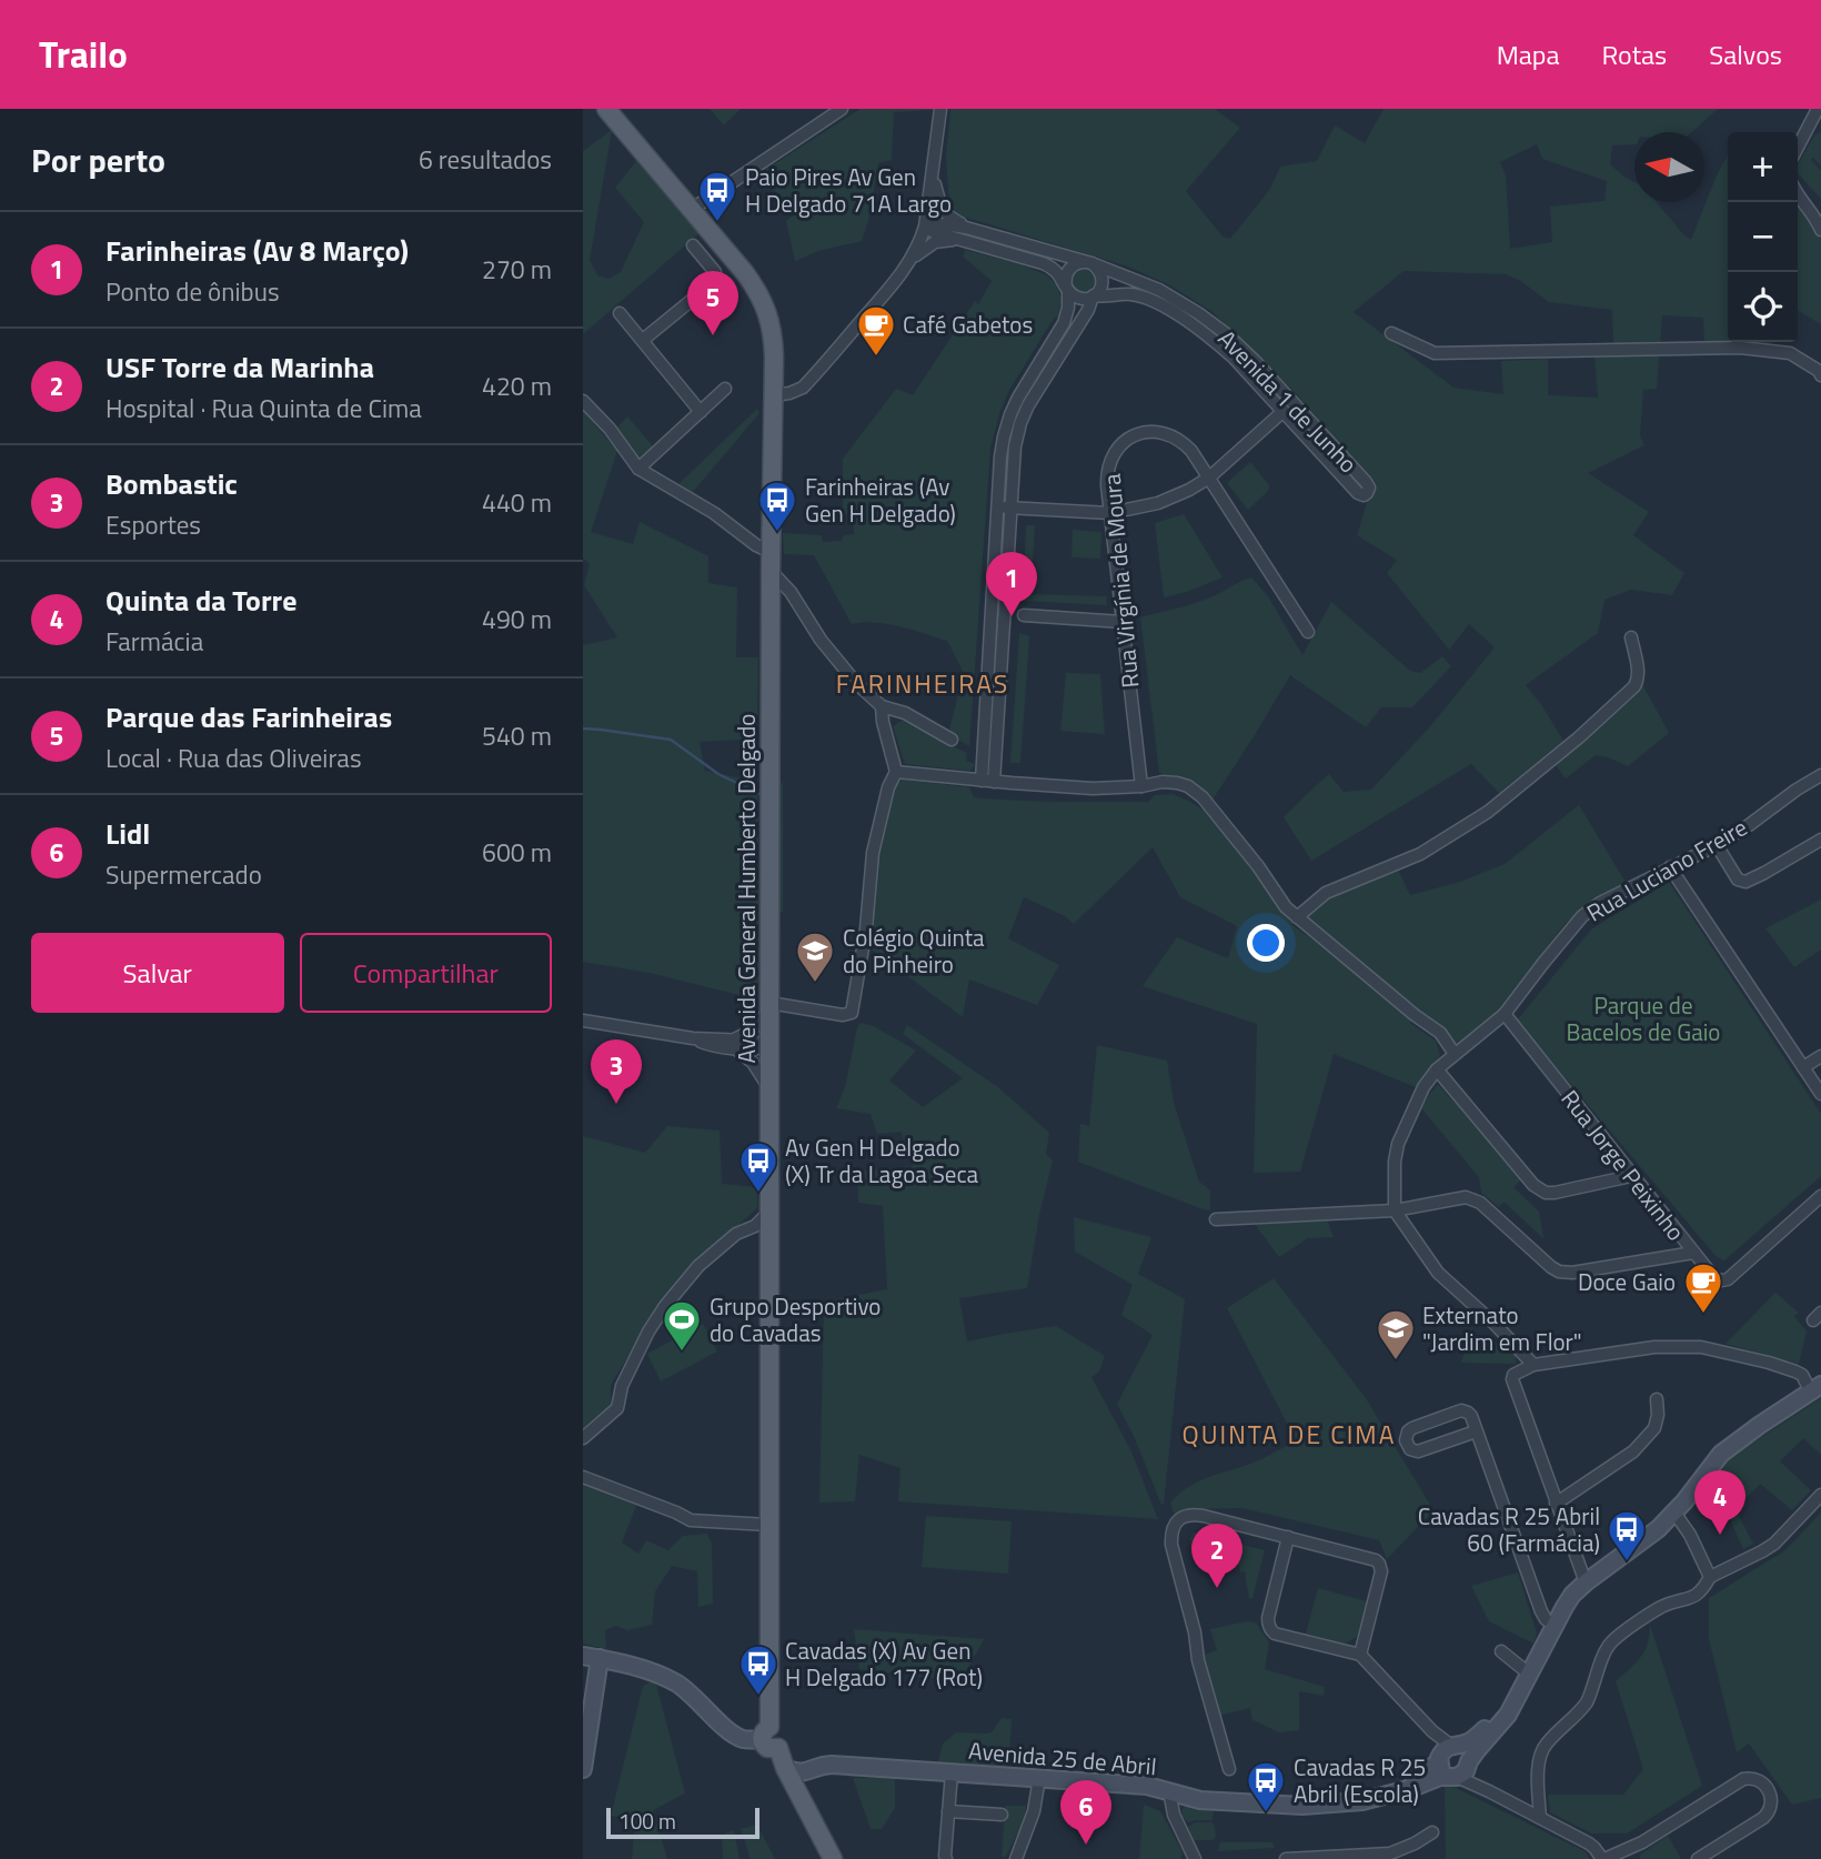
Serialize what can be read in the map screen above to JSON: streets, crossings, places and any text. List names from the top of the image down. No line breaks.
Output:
{"streets":{"main road":["Avenida General Humberto Delgado","Avenida 25 de Abril"],"street":["Avenida 1 de Junho","Rua Virgínia de Moura","Rua Luciano Freire","Rua Jorge Peixinho"]},"crossings":[["Rua Luciano Freire","Rua Jorge Peixinho"],["Avenida General Humberto Delgado","Avenida 25 de Abril"]],"districts":["FARINHEIRAS","QUINTA DE CIMA"],"parks":["Parque de Bacelos de Gaio"],"places":{"bus stop":["Paio Pires Av Gen H Delgado 71A Largo","Farinheiras (Av Gen H Delgado)","Av Gen H Delgado (X) Tr da Lagoa Seca","Cavadas R 25 Abril 60 (Farmácia)","Cavadas (X) Av Gen H Delgado 177 (Rot)","Cavadas R 25 Abril (Escola)"],"cafe":["Café Gabetos","Doce Gaio"],"school or university":["Colégio Quinta do Pinheiro","Externato \"Jardim em Flor\""],"sports":["Grupo Desportivo do Cavadas"]},"scale_bar":"100 m","north":"left","page":{"header":"Trailo","nav":["Mapa","Rotas","Salvos"],"heading":["Por perto","6 resultados"],"map_buttons":["+","−"],"list":[{"mark":"1","name":"Farinheiras (Av 8 Março)","note":"Ponto de ônibus","value":"270 m"},{"mark":"2","name":"USF Torre da Marinha","note":"Hospital · Rua Quinta de Cima","value":"420 m"},{"mark":"3","name":"Bombastic","note":"Esportes","value":"440 m"},{"mark":"4","name":"Quinta da Torre","note":"Farmácia","value":"490 m"},{"mark":"5","name":"Parque das Farinheiras","note":"Local · Rua das Oliveiras","value":"540 m"},{"mark":"6","name":"Lidl","note":"Supermercado","value":"600 m"}],"pins":["5","1","3","4","2","6"],"buttons":["Salvar","Compartilhar"],"scale":"100 m"}}
